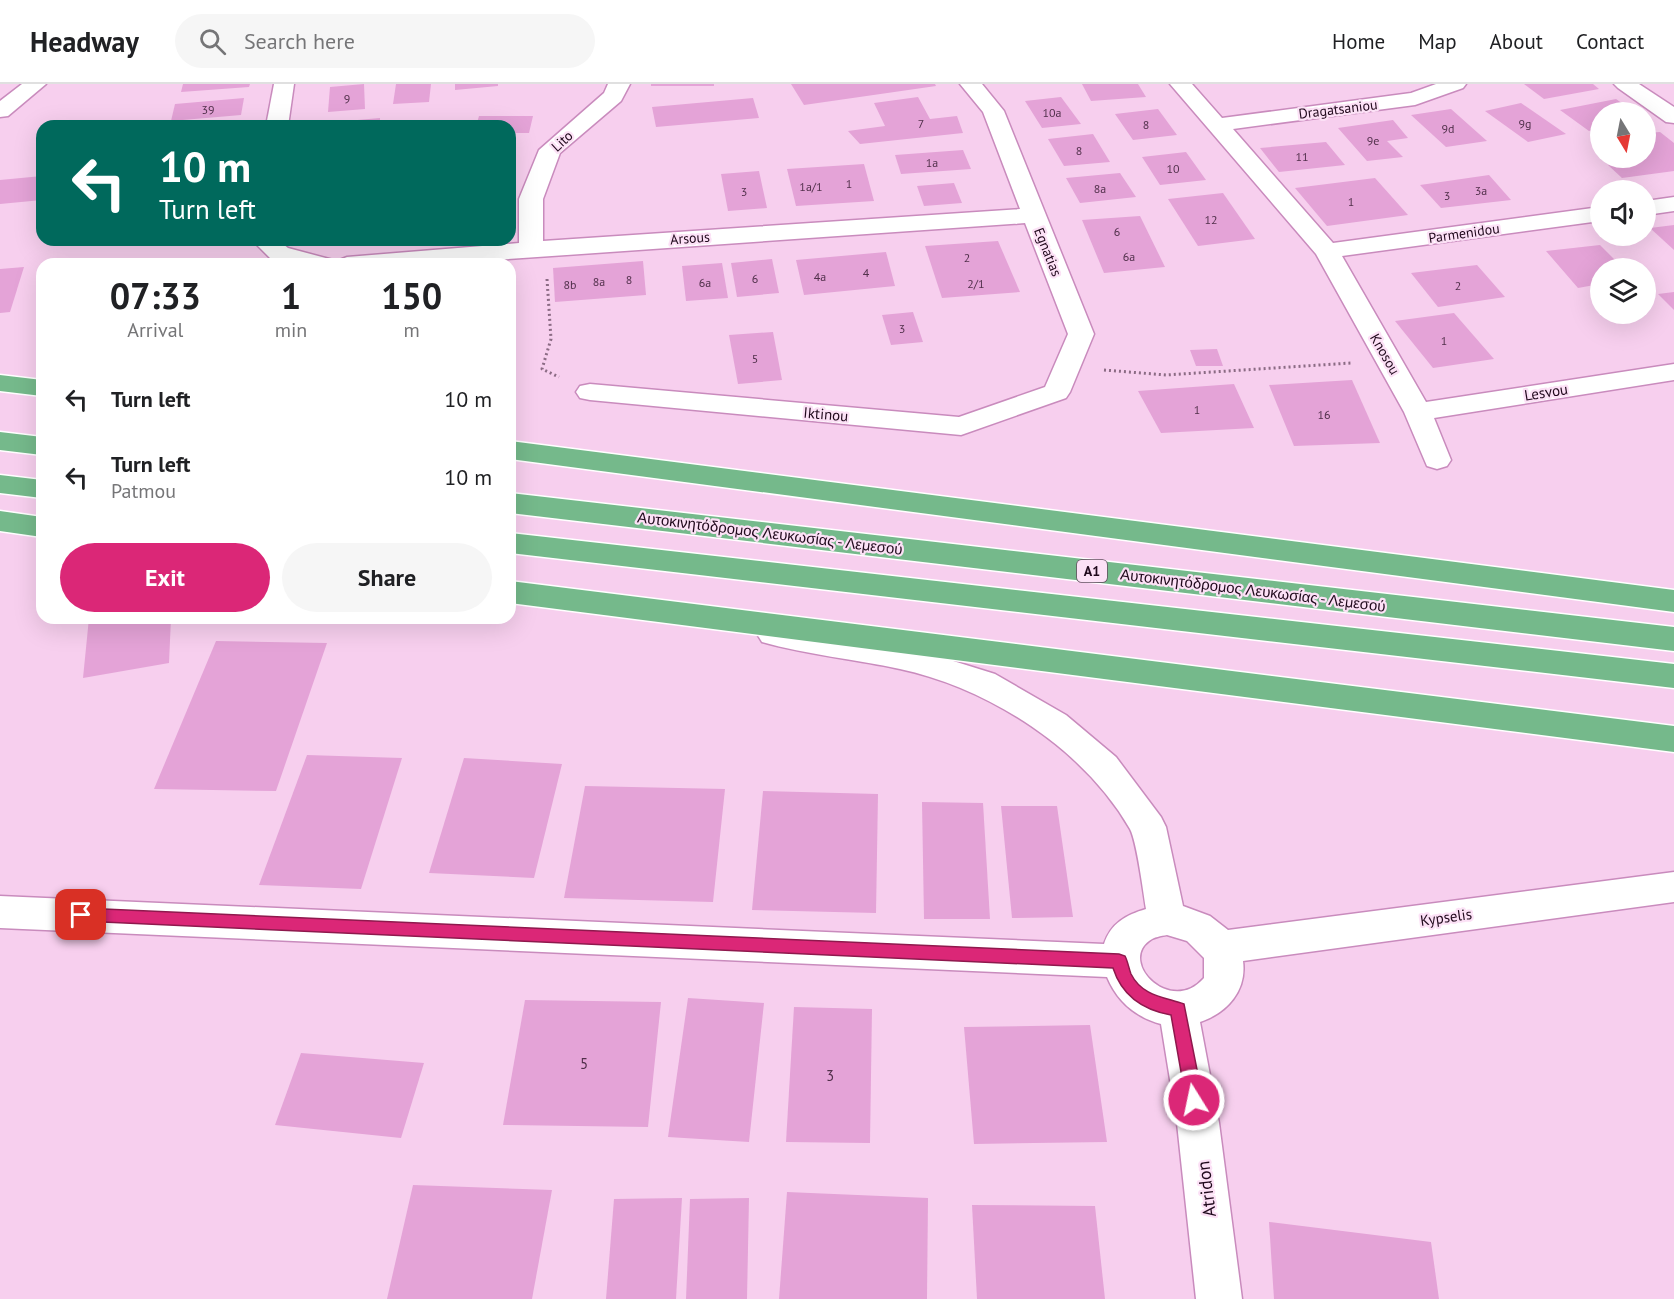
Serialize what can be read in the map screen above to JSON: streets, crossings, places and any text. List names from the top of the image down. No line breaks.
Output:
{"streets":{"highway":["Αυτοκινητόδρομος Λευκωσίας - Λεμεσού","A1"],"street":["Dragatsaniou","Lito","Parmenidou","Arsous","Egnatias","Knosou","Lesvou","Iktinou","Kypselis","Atridon"]},"crossings":[["Lito","Arsous"],["Parmenidou","Knosou"],["Arsous","Egnatias"],["Egnatias","Iktinou"],["Knosou","Lesvou"],["Kypselis","Atridon"]],"house_numbers":["9","39","10a","7","9g","8","9d","9e","8","11","1a","10","1","1a/1","8a","3a","3","3","1","12","6","6a","2","4","4a","6","8","8a","6a","2/1","8b","2","3","1","5","1","16","5","3"],"north":"bottom","page":{"header":"Headway","search":"Search here","nav":["Home","Map","About","Contact"],"turn":["10 m","Turn left"],"eta":["07:33","Arrival","1","min","150","m"],"list":[{"name":"Turn left","value":"10 m"},{"name":"Turn left","note":"Patmou","value":"10 m"}],"buttons":["Exit","Share"]}}
